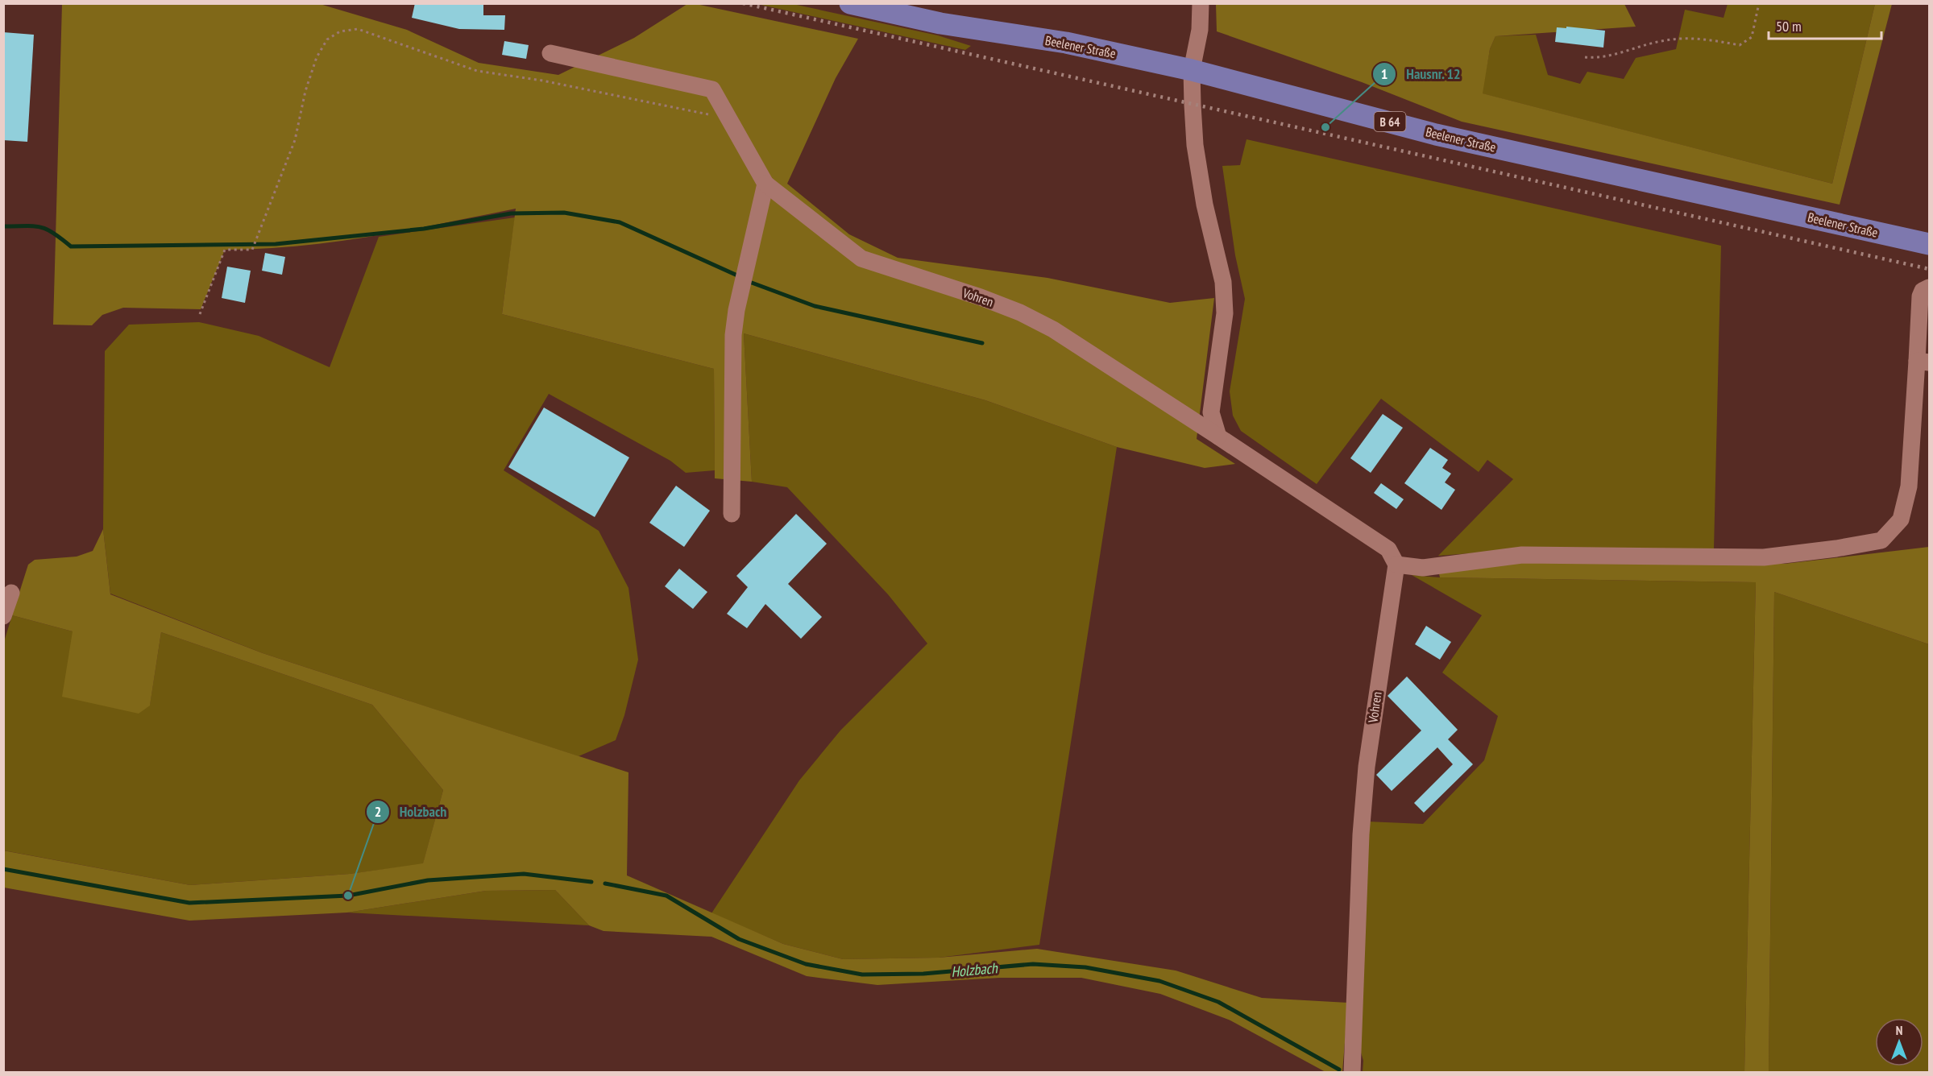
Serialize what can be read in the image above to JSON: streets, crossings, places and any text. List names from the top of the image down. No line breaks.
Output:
{"streets":{"main road":["Beelener Straße","B 64"],"street":["Vohren"]},"water":["Holzbach"],"places":["Hausnr. 12","Holzbach"],"scale_bar":"50 m","north":"top"}
